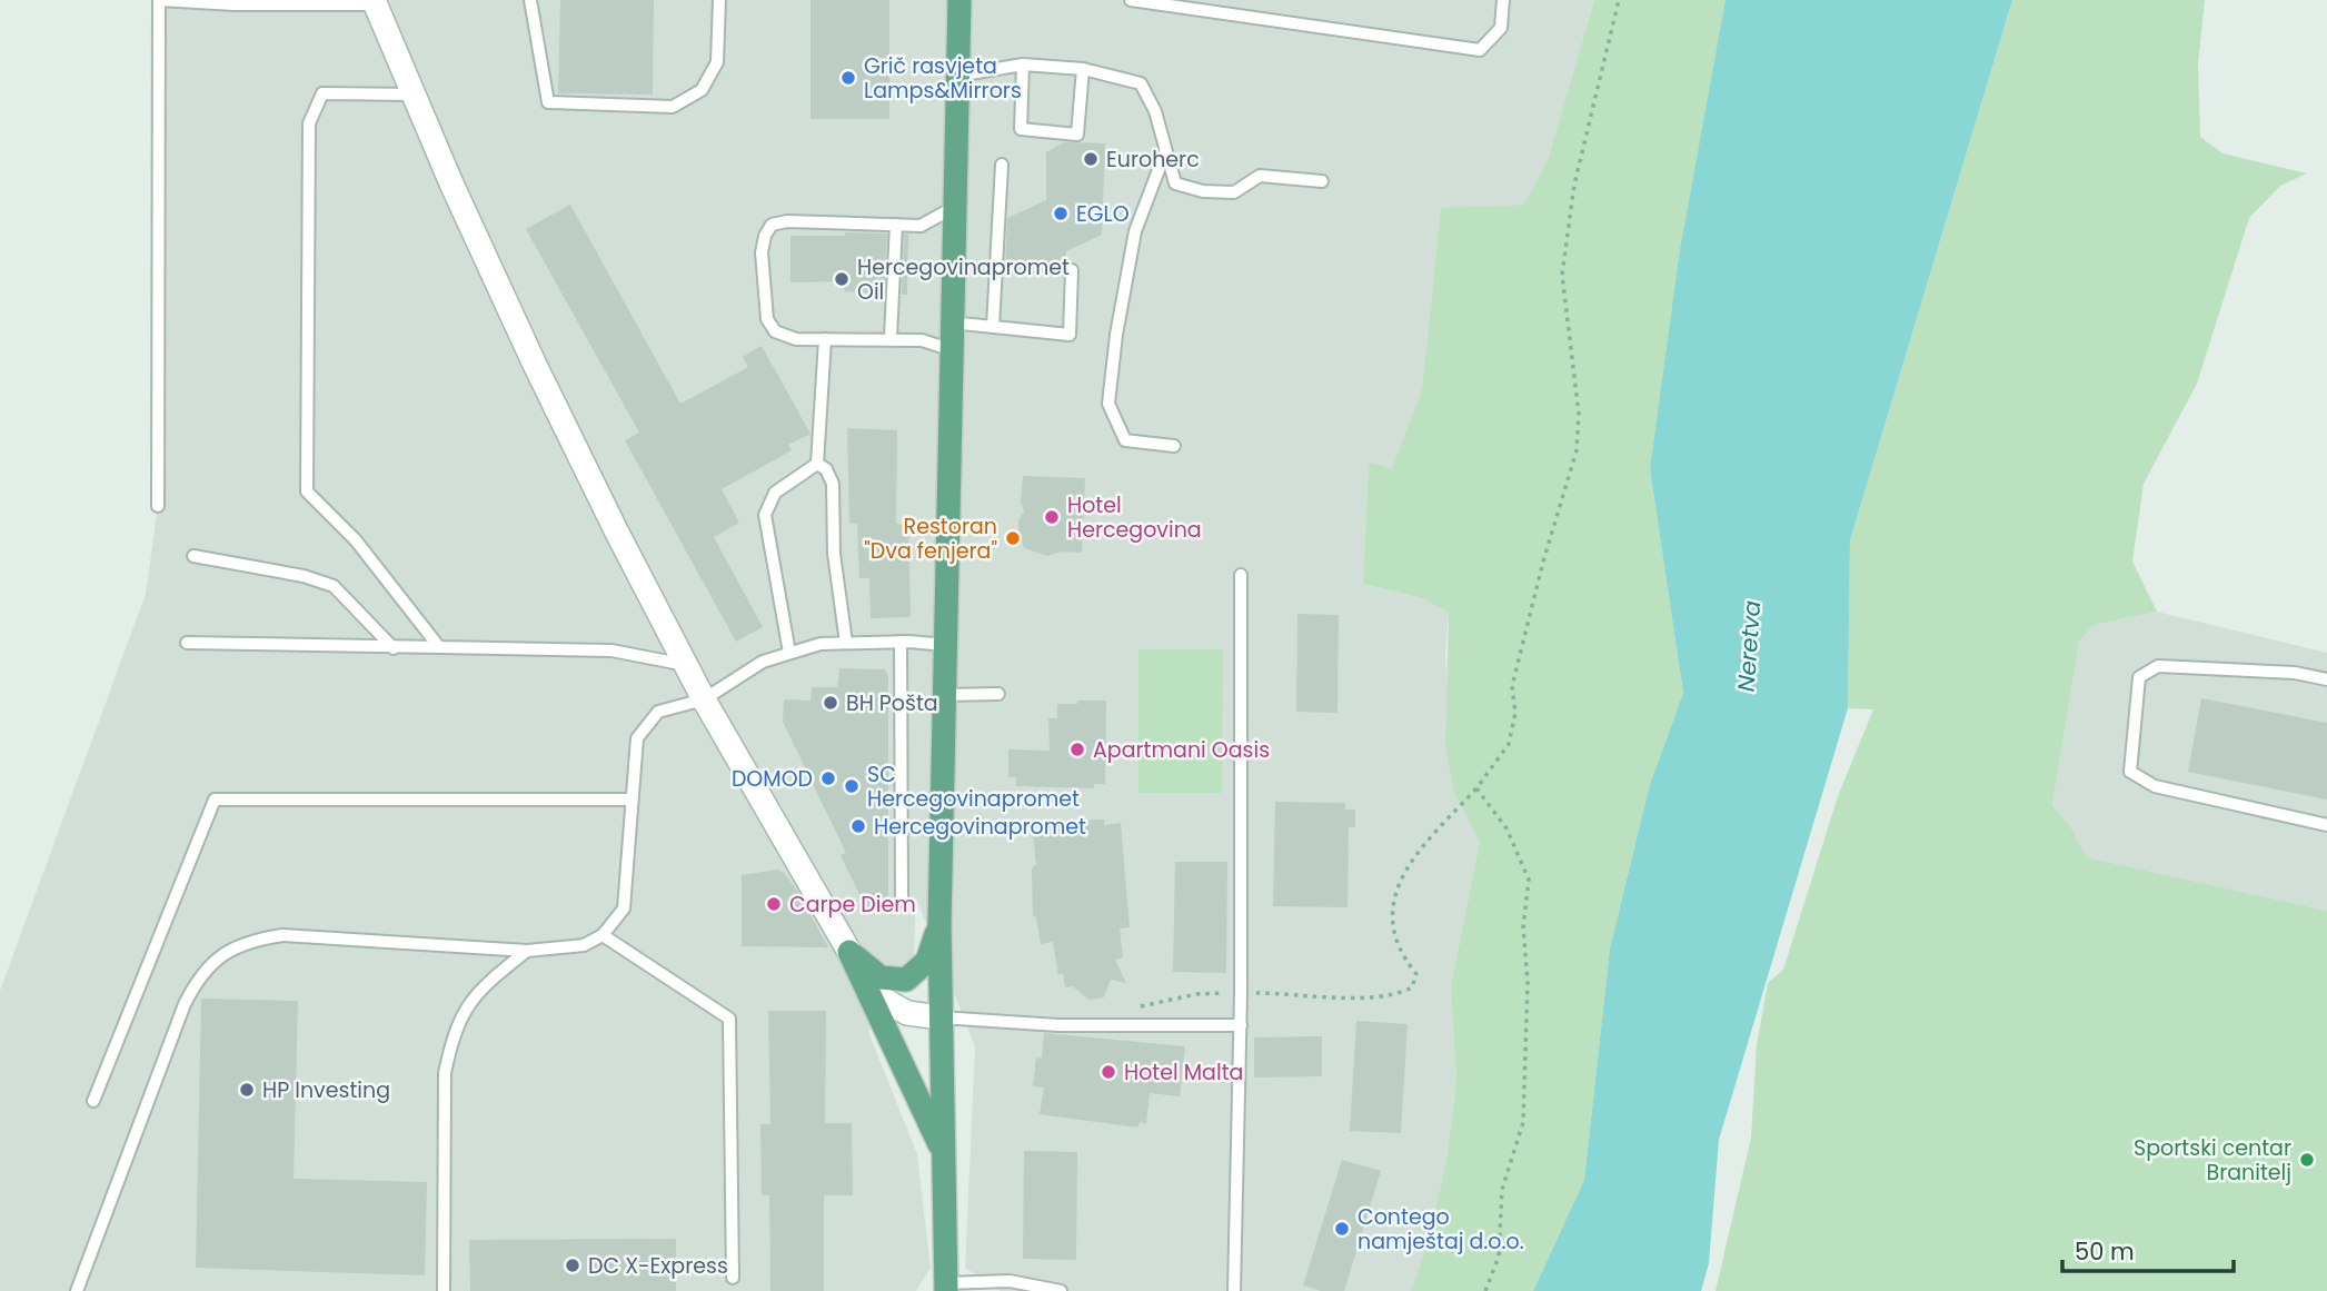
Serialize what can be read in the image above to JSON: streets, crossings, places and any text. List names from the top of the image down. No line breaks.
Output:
{"water":["Neretva"],"places":["Grič rasvjeta Lamps&Mirrors","Euroherc","EGLO","Hercegovinapromet Oil","Hotel Hercegovina","Restoran \"Dva fenjera\"","BH Pošta","Apartmani Oasis","DOMOD","SC Hercegovinapromet","Hercegovinapromet","Carpe Diem","Hotel Malta","HP Investing","Sportski centar Branitelj","Contego namještaj d.o.o.","DC X-Express"],"scale_bar":"50 m"}
